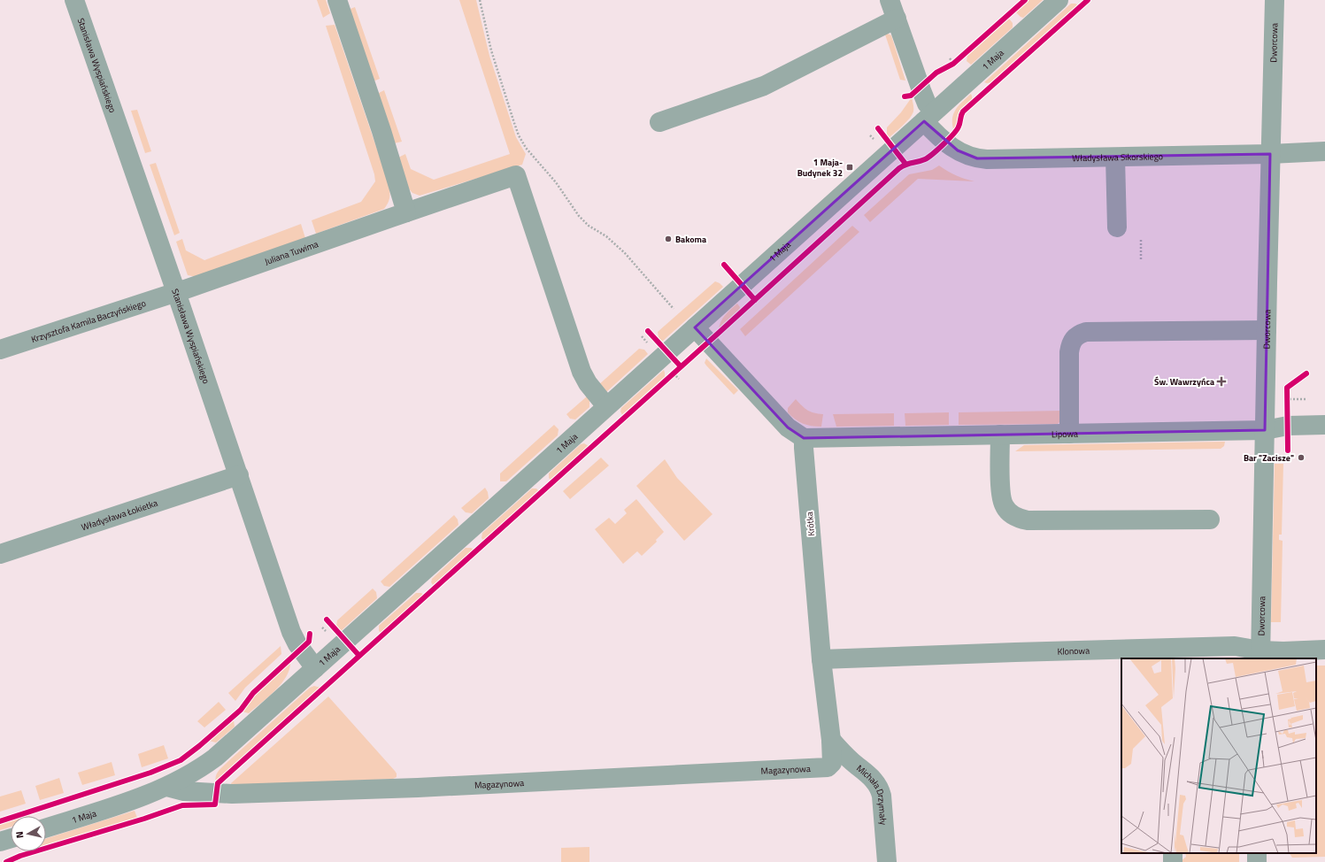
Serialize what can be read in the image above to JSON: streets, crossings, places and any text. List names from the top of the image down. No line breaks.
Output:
{"streets":{"street":["Dworcowa","1 Maja","Stanisława Wyspiańskiego","Władysława Sikorskiego","Juliana Tuwima","Krzysztofa Kamila Baczyńskiego","Lipowa","Władysława Łokietka","Krótka","Klonowa","Magazynowa","Michała Drzymały"]},"crossings":[["Dworcowa","Władysława Sikorskiego"],["Dworcowa","Lipowa"],["Dworcowa","Klonowa"],["1 Maja","Stanisława Wyspiańskiego"],["1 Maja","Władysława Sikorskiego"],["1 Maja","Juliana Tuwima"],["1 Maja","Magazynowa"],["Stanisława Wyspiańskiego","Juliana Tuwima"],["Stanisława Wyspiańskiego","Krzysztofa Kamila Baczyńskiego"],["Stanisława Wyspiańskiego","Władysława Łokietka"],["Juliana Tuwima","Krzysztofa Kamila Baczyńskiego"],["Lipowa","Krótka"],["Krótka","Klonowa"],["Krótka","Magazynowa"],["Krótka","Michała Drzymały"]],"places":{"transit":["1 Maja- Budynek 32"],"other":["Bakoma","Bar \"Zacisze\""],"health":["Św. Wawrzyńca"]},"north":"left"}
